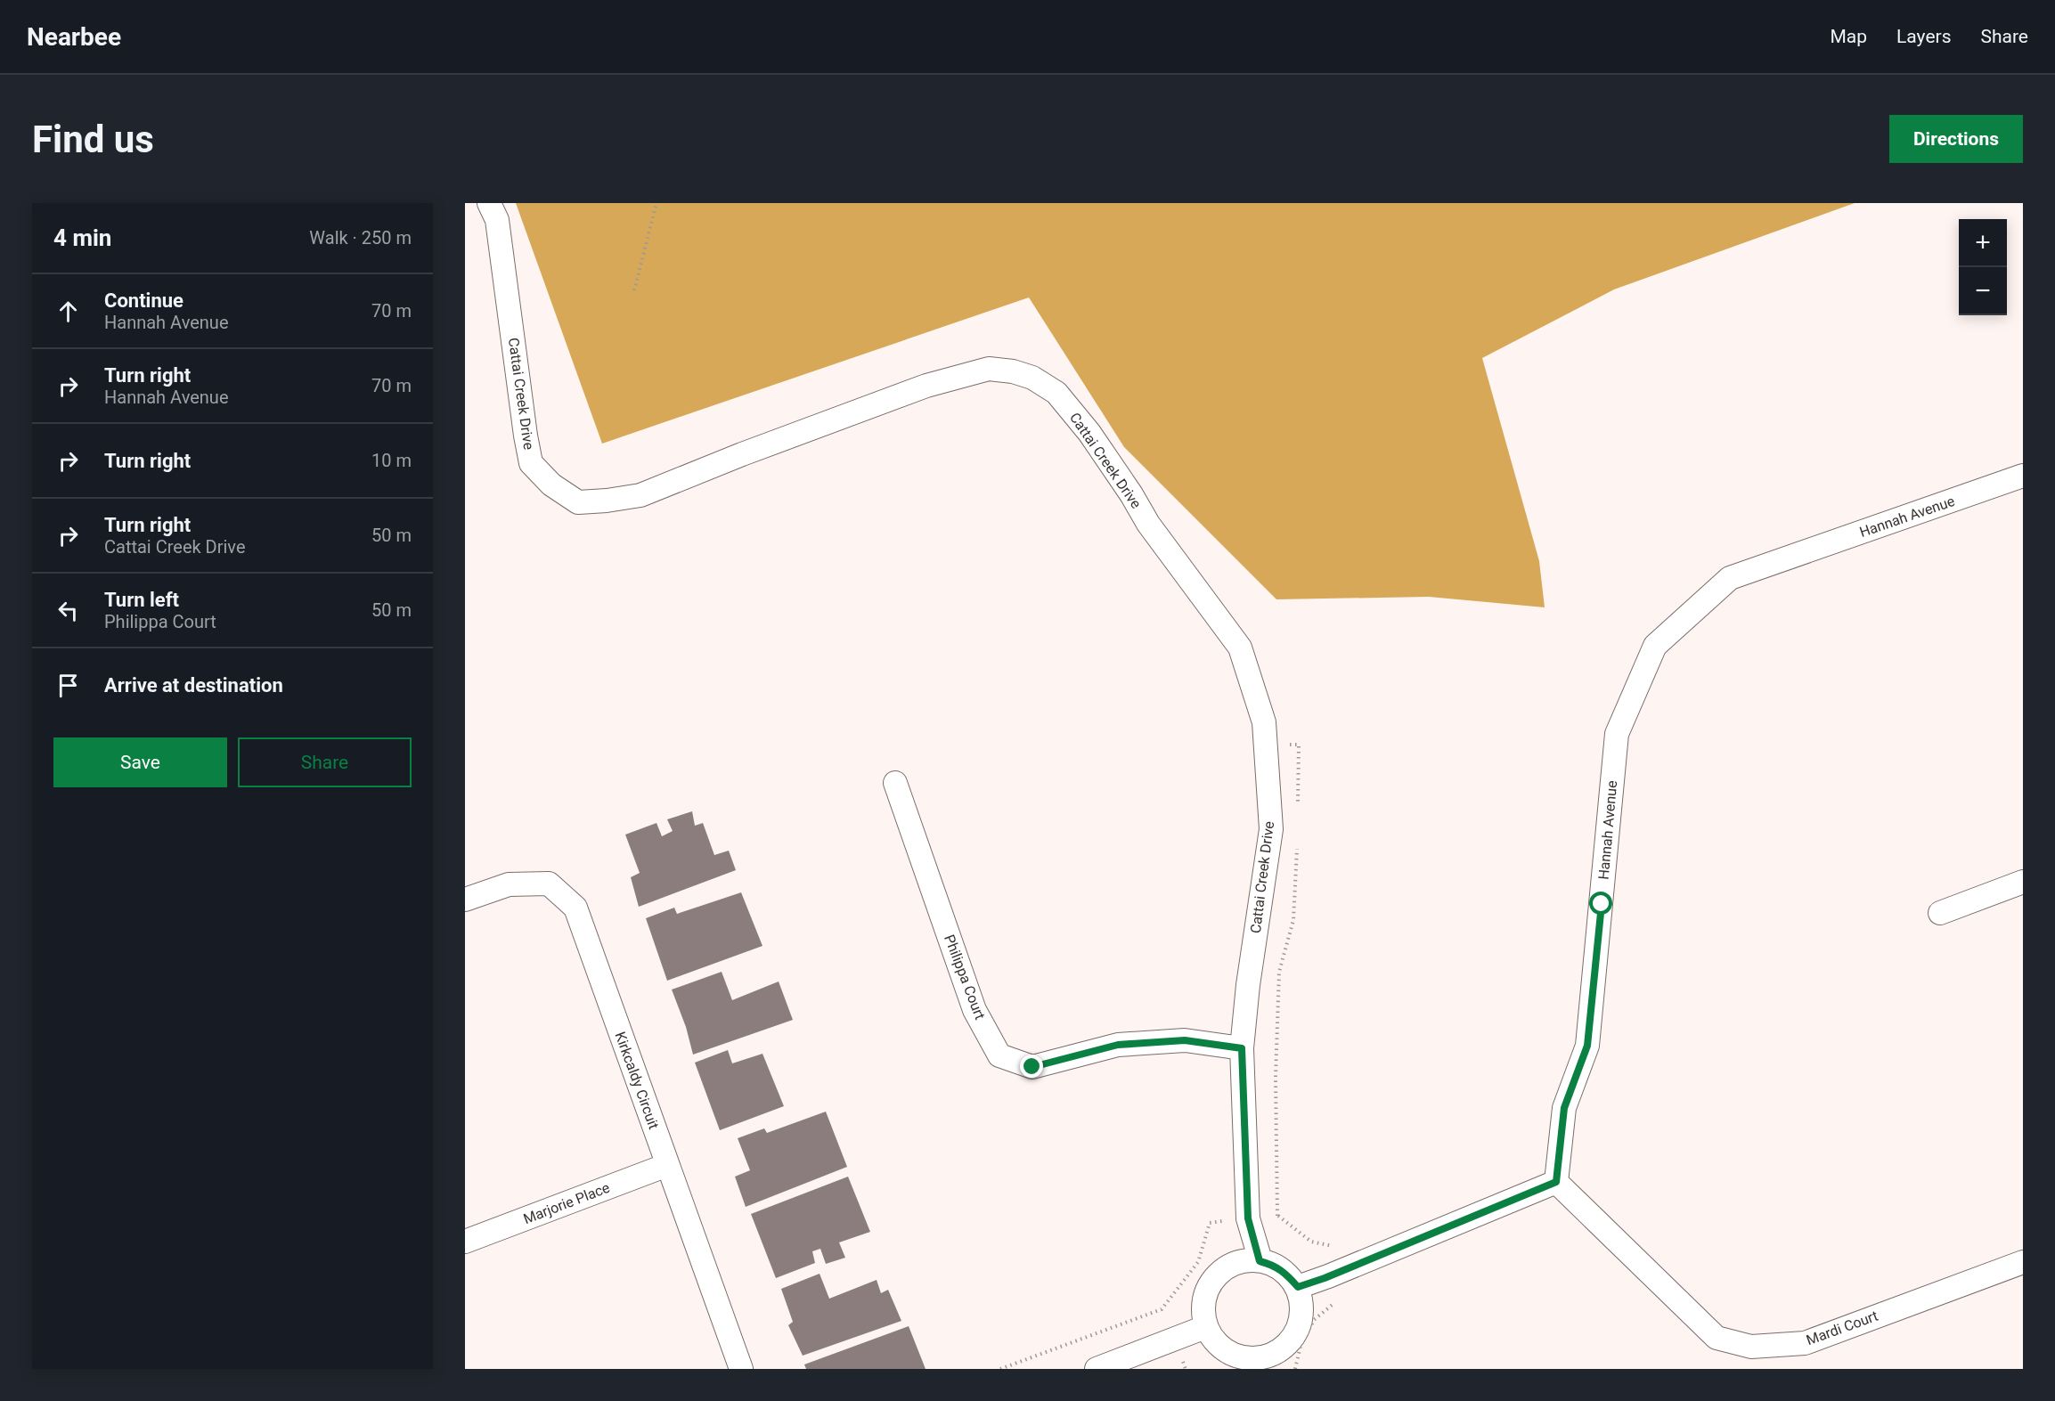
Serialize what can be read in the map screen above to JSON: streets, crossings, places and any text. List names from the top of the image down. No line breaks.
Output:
{"streets":{"street":["Cattai Creek Drive","Hannah Avenue","Philippa Court","Kirkcaldy Circuit","Marjorie Place","Mardi Court"]},"crossings":[["Cattai Creek Drive","Philippa Court"],["Hannah Avenue","Mardi Court"],["Kirkcaldy Circuit","Marjorie Place"]],"page":{"header":"Nearbee","nav":["Map","Layers","Share"],"buttons":["Directions",["Save","Share"]],"title":"Find us","heading":["4 min","Walk · 250 m"],"map_buttons":["+","−"],"list":[["Continue","Hannah Avenue","70 m"],["Turn right","Hannah Avenue","70 m"],["Turn right","10 m"],["Turn right","Cattai Creek Drive","50 m"],["Turn left","Philippa Court","50 m"],"Arrive at destination"]}}
